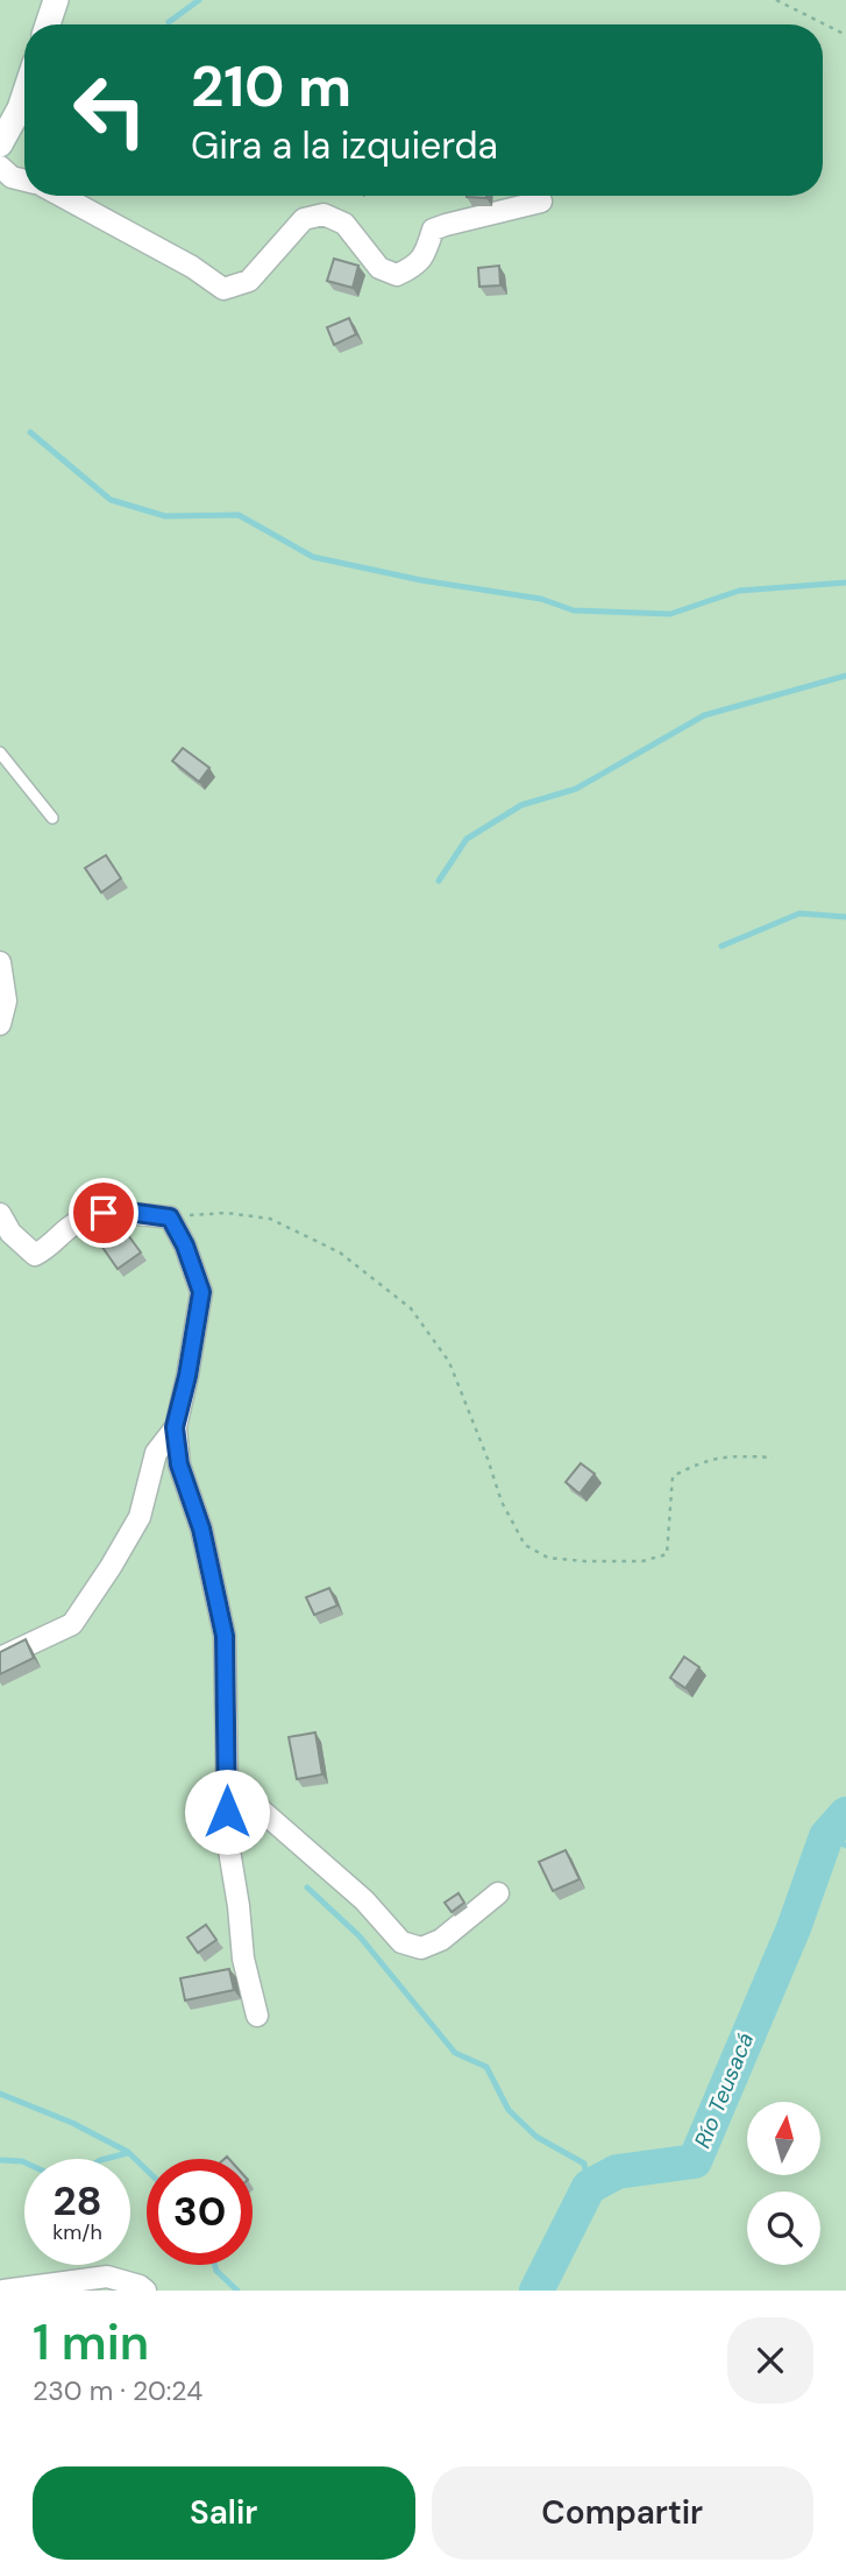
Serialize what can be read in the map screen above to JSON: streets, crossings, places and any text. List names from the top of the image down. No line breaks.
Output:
{"water":["Río Teusacá"],"north":"top","page":{"turn":["210 m","Gira a la izquierda"],"speed":"28 km/h","limit":"30","heading":["1 min","230 m · 20:24"],"buttons":["Salir","Compartir"]}}
